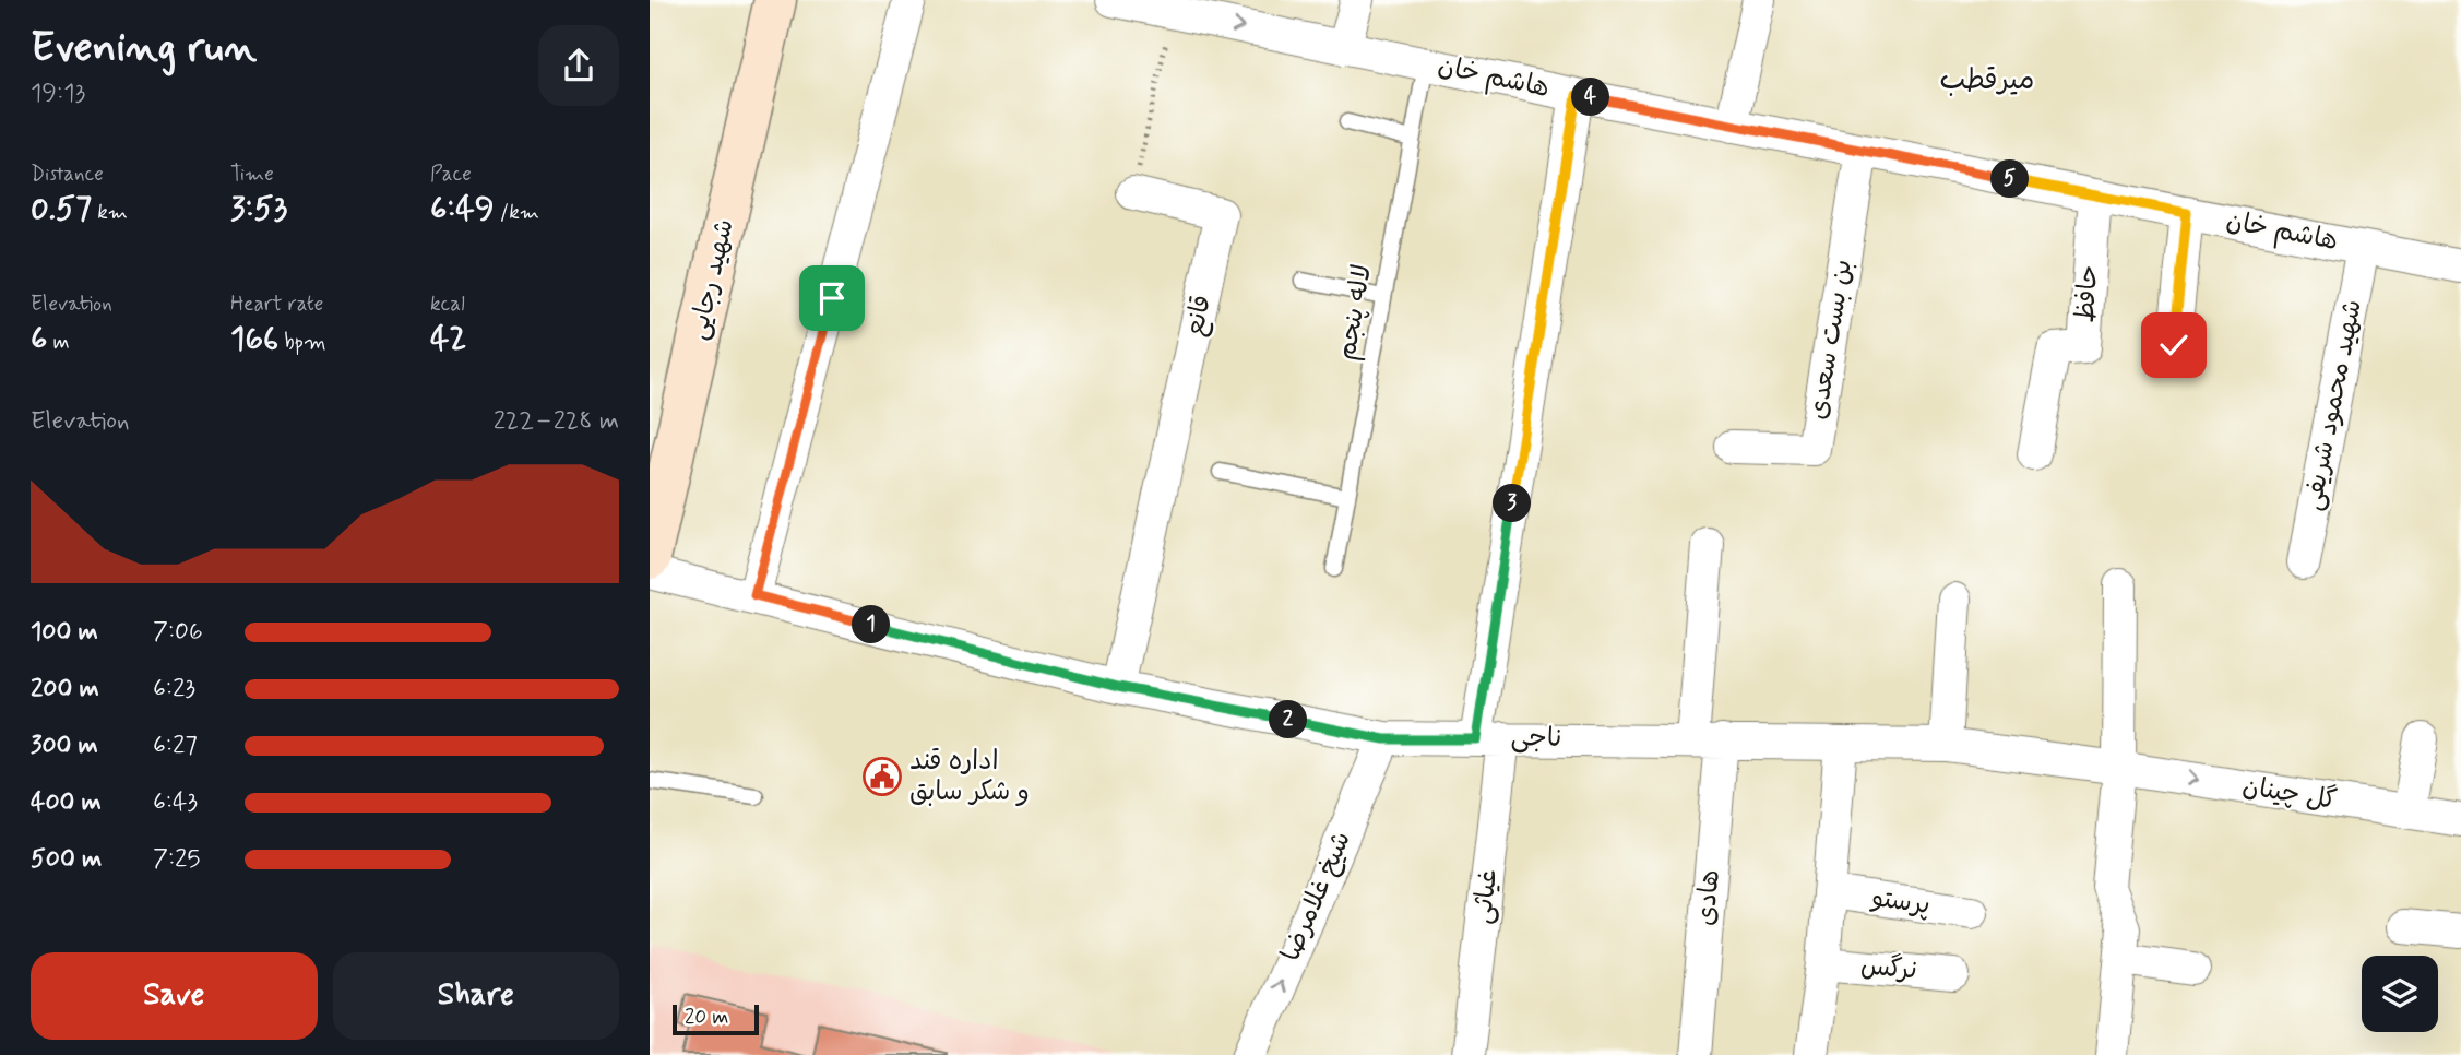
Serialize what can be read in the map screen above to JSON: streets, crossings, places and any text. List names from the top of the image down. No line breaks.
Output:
{"streets":{"main road":["شهید رجایی"],"street":["هاشم خان","حافظ","قانع","بن بست سعدی","شهید محمود شریفی","ناجی","گل چینان","شیخ غلامرضا","غیاثی","هادی","پرستو","نرگس"],"lane":["لاله پنجم"]},"crossings":[["هاشم خان","حافظ"],["هاشم خان","لاله پنجم"],["هاشم خان","بن بست سعدی"],["هاشم خان","شهید محمود شریفی"],["هاشم خان","غیاثی"],["قانع","ناجی"],["ناجی","گل چینان"],["ناجی","شیخ غلامرضا"],["ناجی","غیاثی"],["ناجی","هادی"]],"one_way":["گل چینان","شیخ غلامرضا"],"districts":["میرقطب"],"places":{"public building":["اداره قند و شکر سابق"]},"scale_bar":"20 m","page":{"heading":["Evening run","19:13"],"pins":["4","5","3","1","2"],"stats":[["Distance","0.57 km"],["Time","3:53"],["Pace","6:49 /km"],["Elevation","6 m"],["Heart rate","166 bpm"],["kcal","42"]],"chart":["Elevation","222–228 m"],"list":[{"name":"100 m","note":"7:06"},{"name":"200 m","note":"6:23"},{"name":"300 m","note":"6:27"},{"name":"400 m","note":"6:43"},{"name":"500 m","note":"7:25"}],"buttons":["Save","Share"],"scale":"20 m"}}
